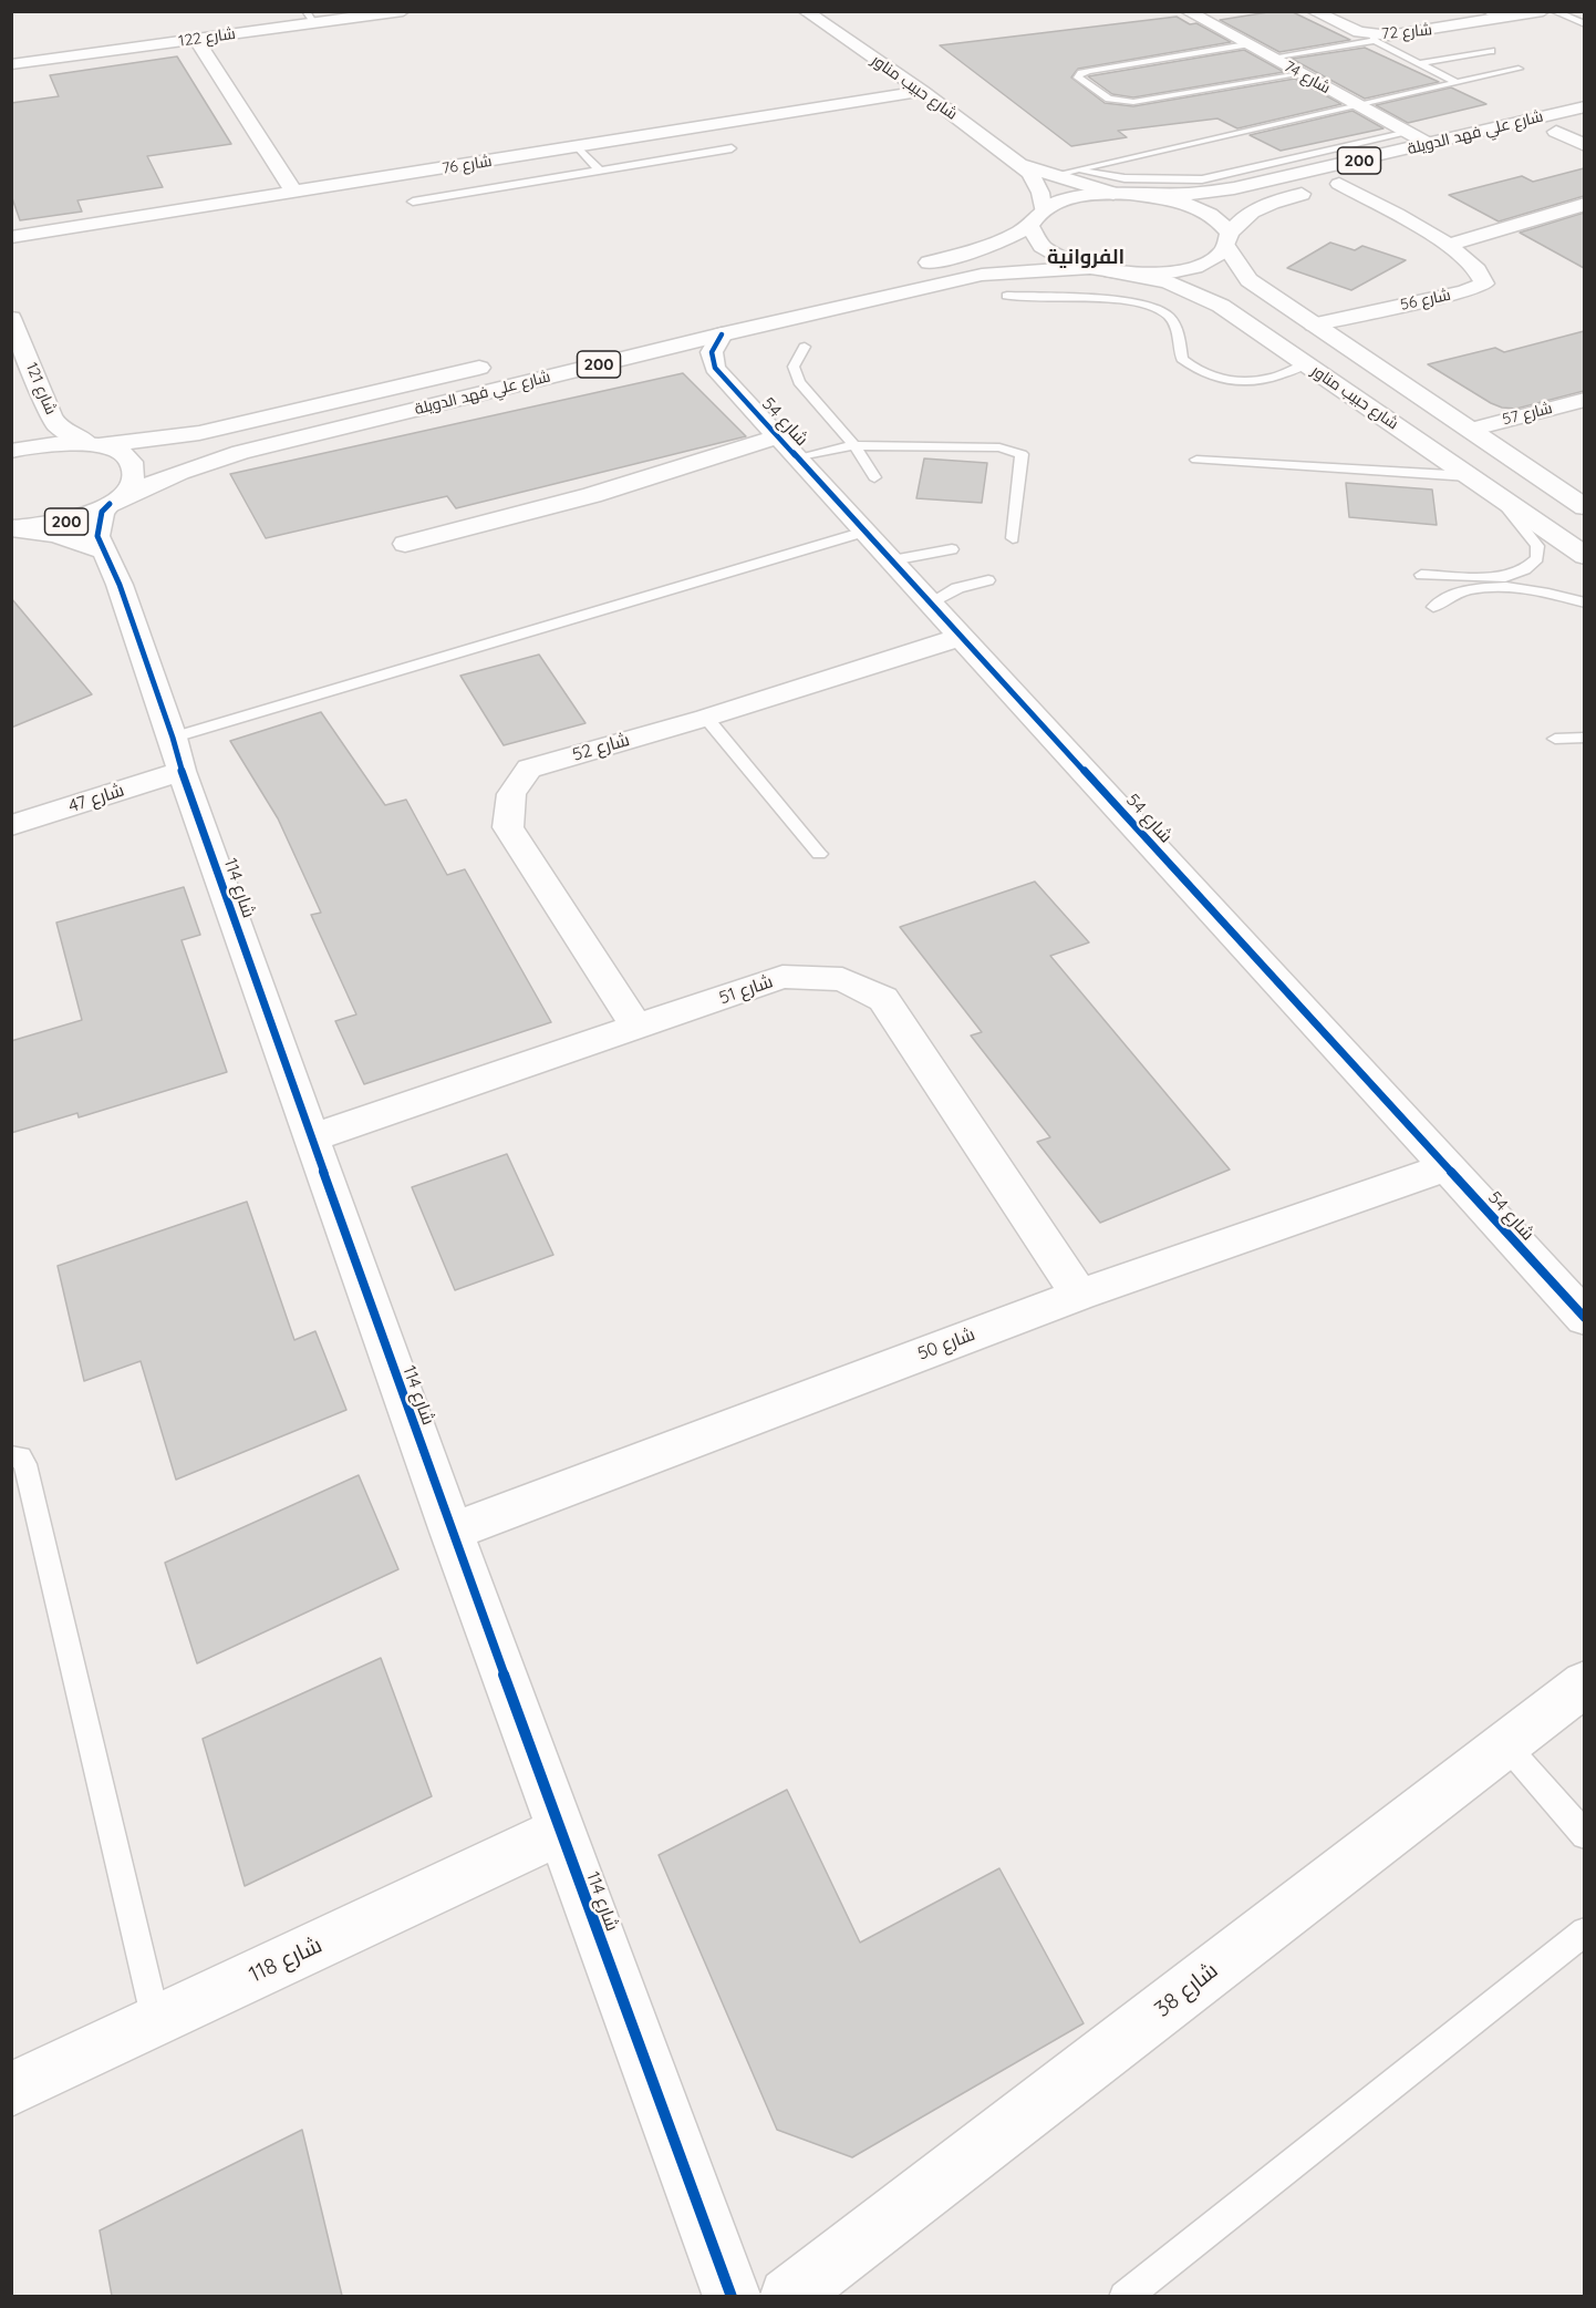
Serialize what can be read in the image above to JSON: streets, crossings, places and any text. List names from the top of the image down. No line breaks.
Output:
{"streets":{"street":["شارع 72","شارع 122","شارع 74","شارع حبيب مناور","شارع علي فهد الدويلة","200","شارع 76","شارع 56","شارع 121","شارع 57","شارع 54","شارع 52","شارع 47","شارع 114","شارع 51","شارع 50","شارع 118","شارع 38"]},"crossings":[["شارع 74","شارع علي فهد الدويلة"],["شارع حبيب مناور","شارع علي فهد الدويلة"],["شارع حبيب مناور","200"],["شارع حبيب مناور","شارع 76"],["شارع حبيب مناور","شارع 56"],["شارع حبيب مناور","شارع 57"],["شارع علي فهد الدويلة","200"],["شارع علي فهد الدويلة","شارع 121"],["شارع علي فهد الدويلة","شارع 54"],["شارع علي فهد الدويلة","شارع 114"],["200","شارع 56"],["200","شارع 121"],["200","شارع 114"],["شارع 121","شارع 114"],["شارع 54","شارع 52"],["شارع 54","شارع 50"],["شارع 52","شارع 51"],["شارع 47","شارع 114"],["شارع 114","شارع 51"],["شارع 114","شارع 50"],["شارع 114","شارع 118"],["شارع 51","شارع 50"]],"districts":["الفروانية"]}
